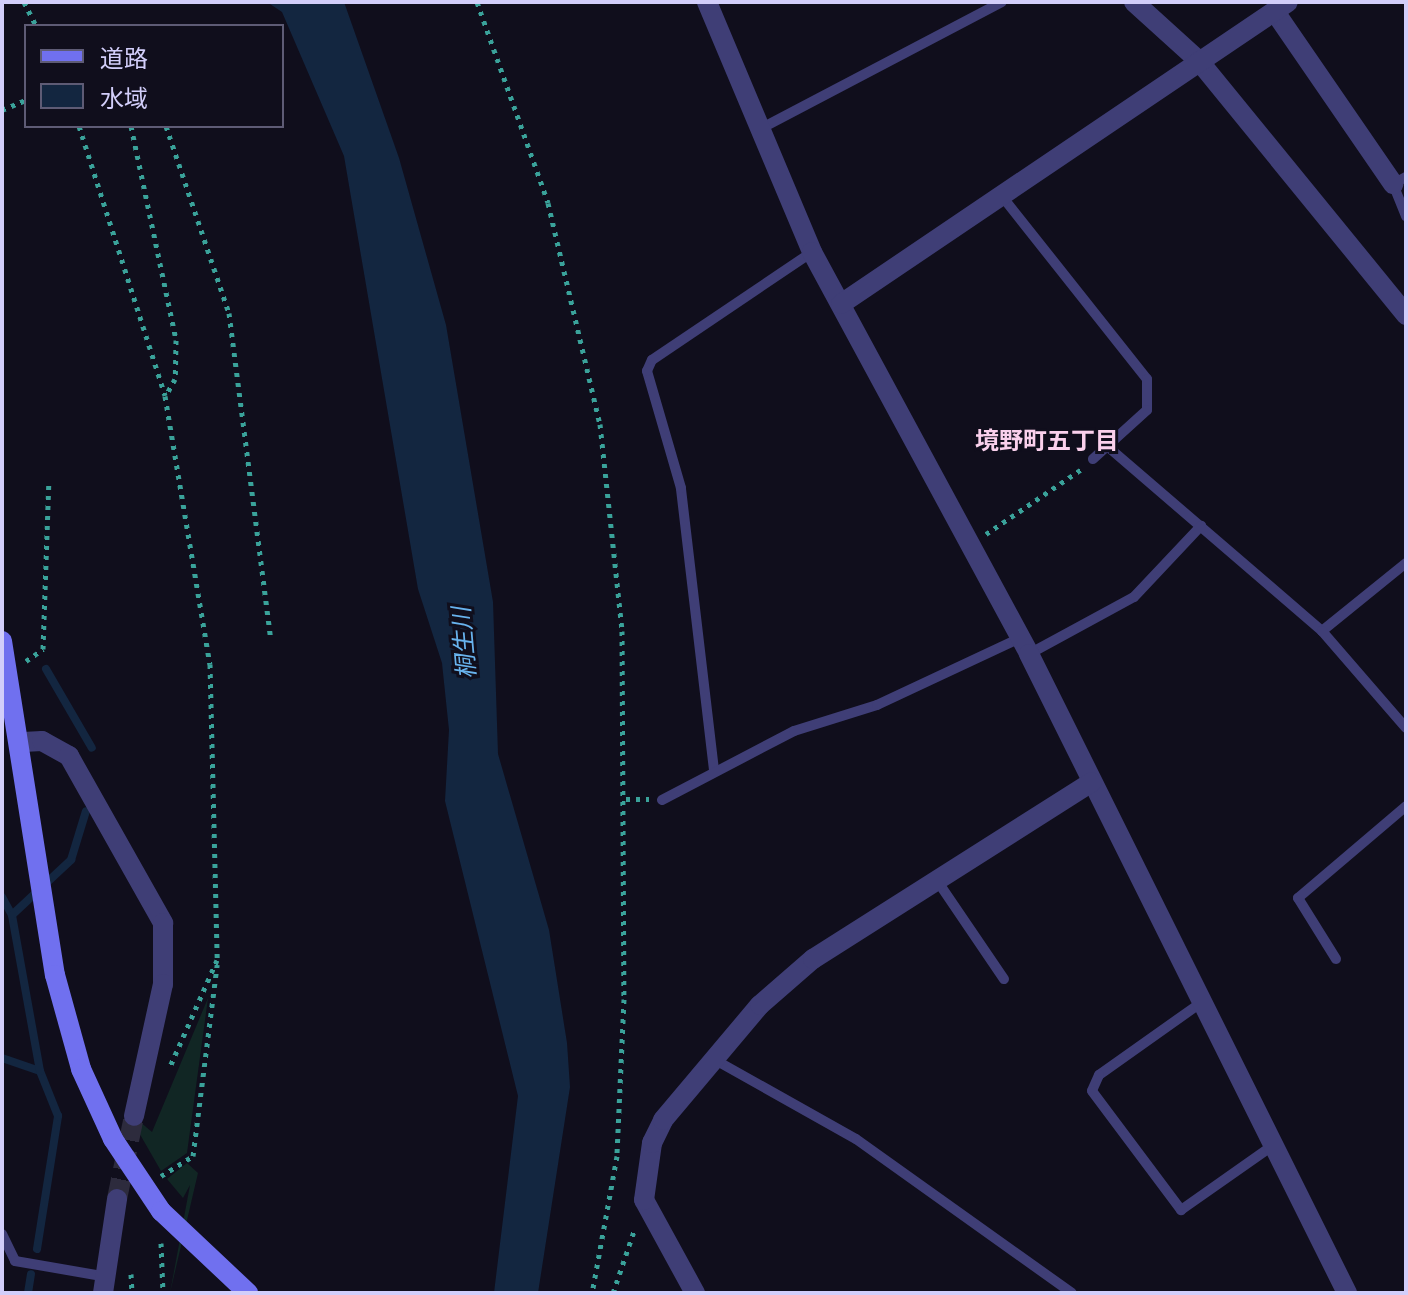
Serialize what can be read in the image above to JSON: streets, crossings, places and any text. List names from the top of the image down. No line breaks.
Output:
{"districts":["境野町五丁目"],"water":["桐生川"],"legend":["道路","水域"]}
